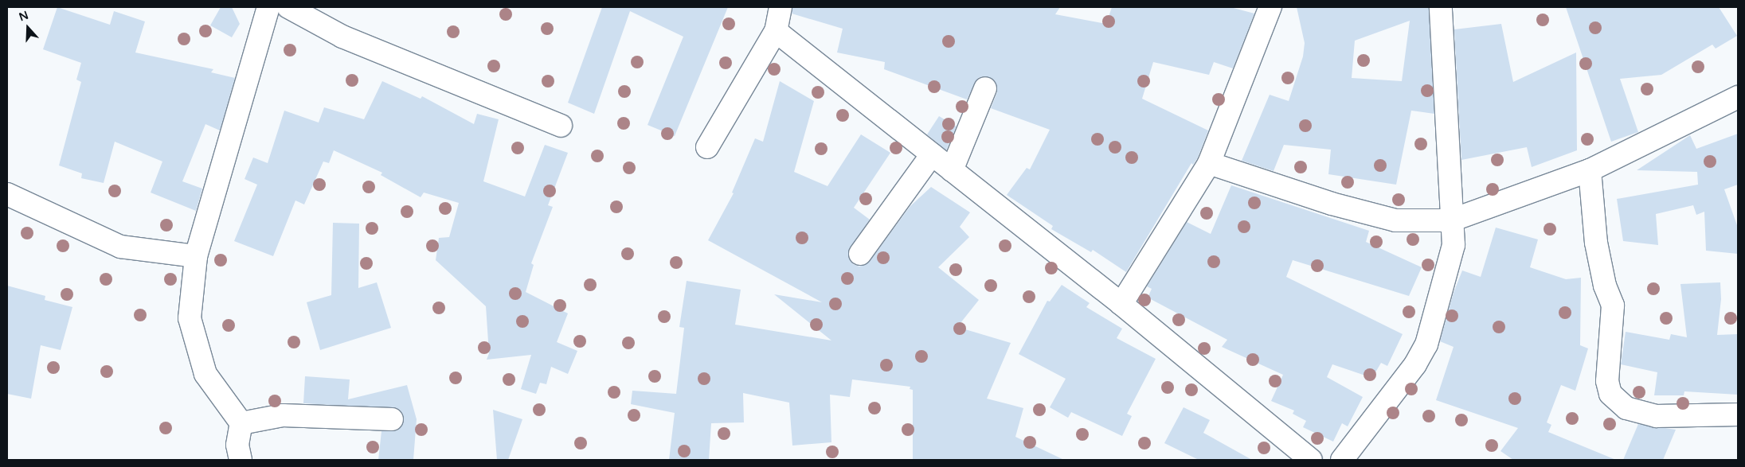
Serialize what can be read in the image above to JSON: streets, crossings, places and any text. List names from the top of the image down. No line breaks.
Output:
{"north":"top"}
